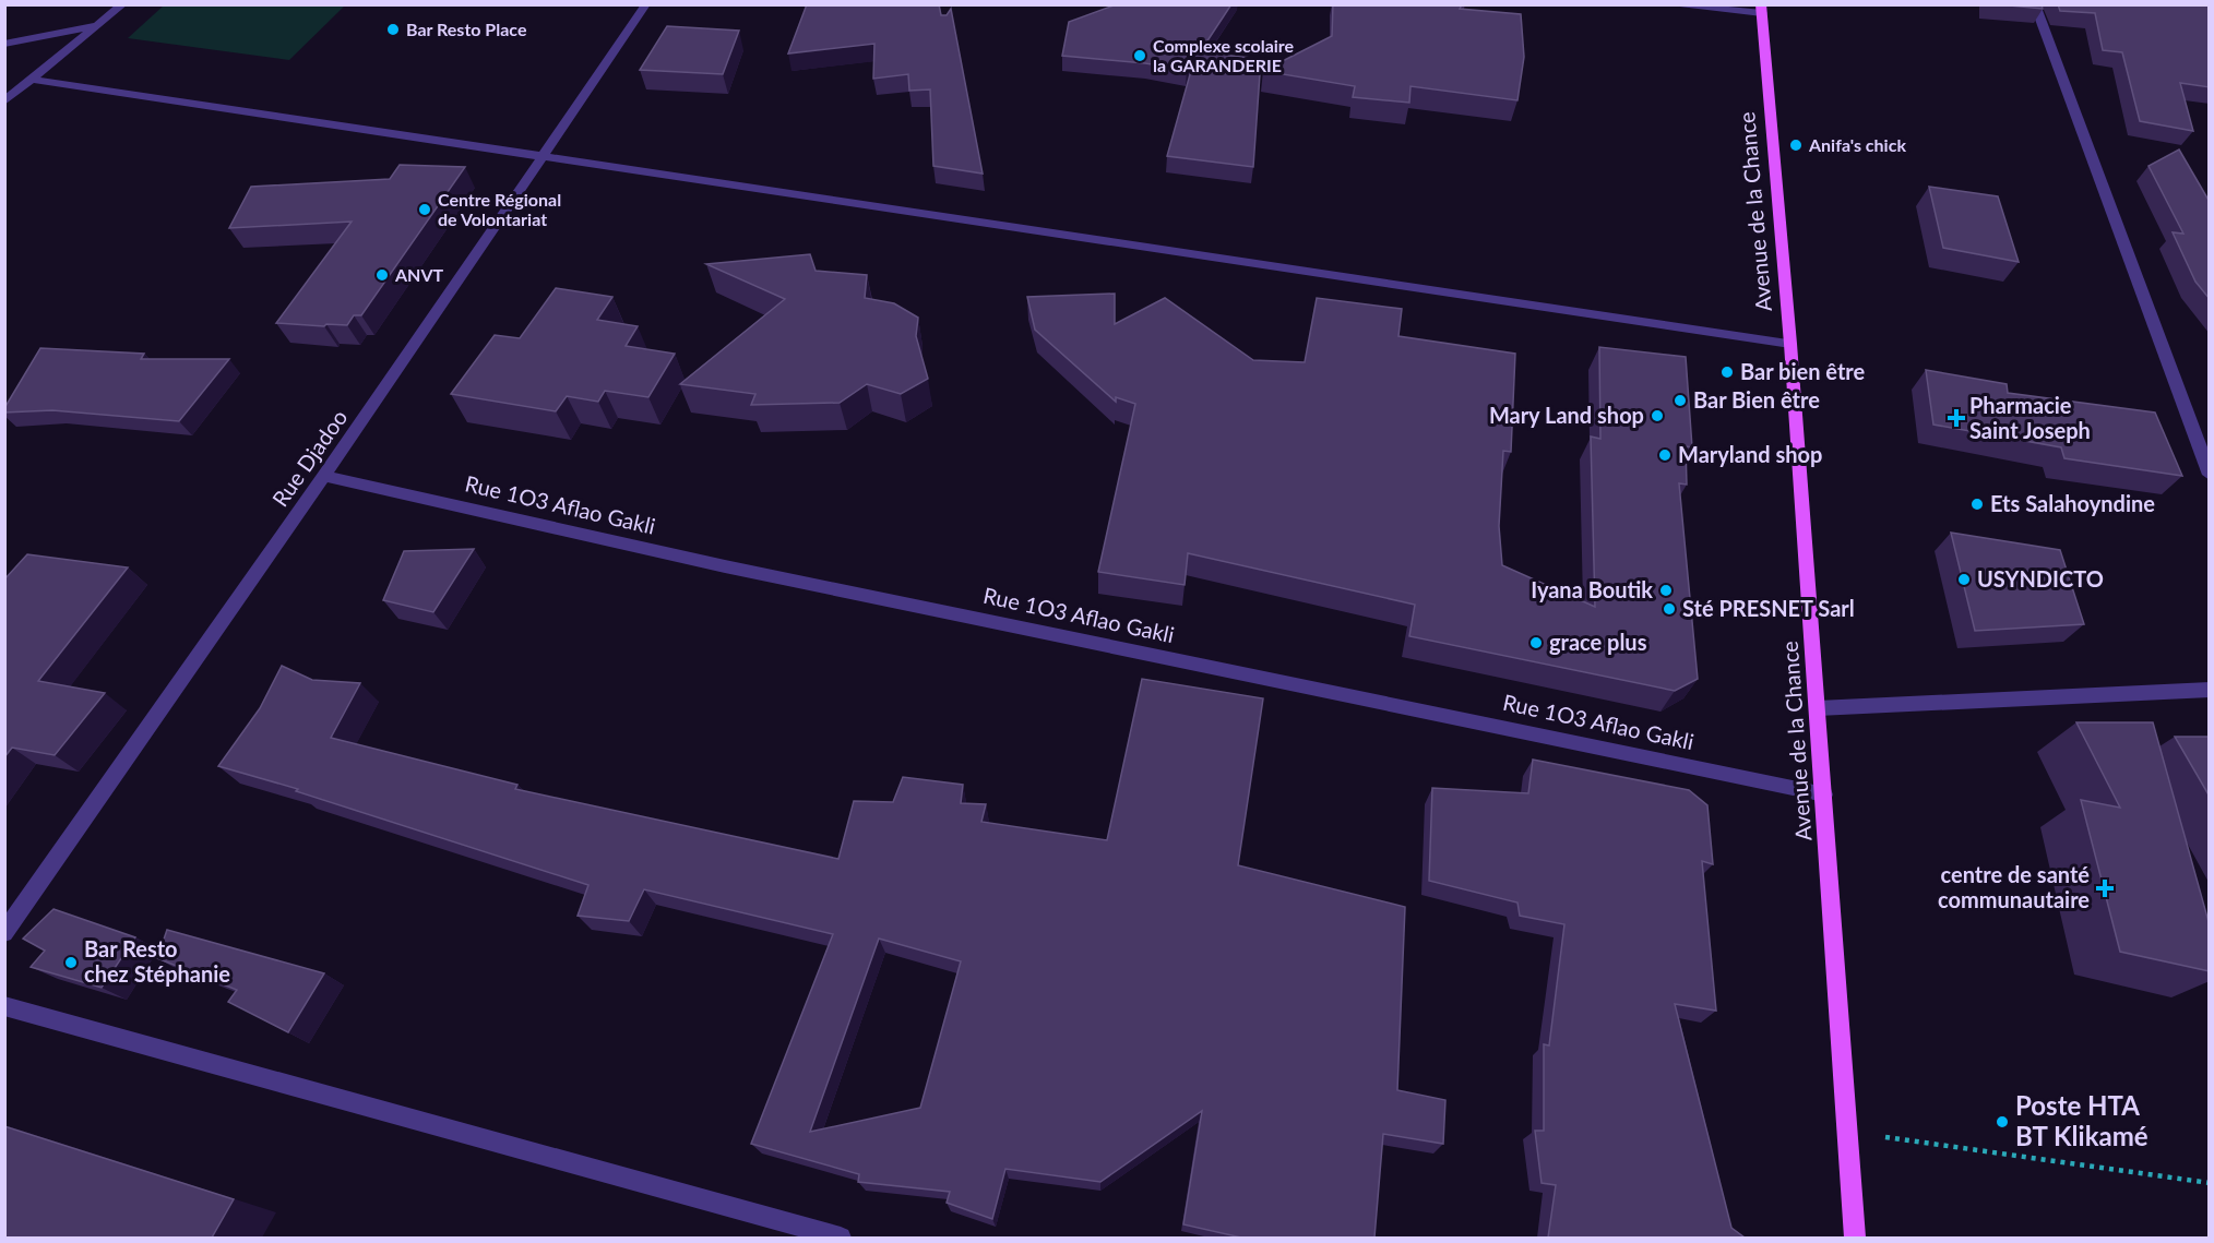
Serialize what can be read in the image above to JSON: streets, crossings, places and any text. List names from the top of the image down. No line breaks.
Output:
{"streets":{"main road":["Avenue de la Chance"],"street":["Rue Djadoo","Rue 1O3 Aflao Gakli"]},"crossings":[["Avenue de la Chance","Rue 1O3 Aflao Gakli"],["Rue Djadoo","Rue 1O3 Aflao Gakli"]],"places":{"other":["Bar Resto Place","Complexe scolaire la GARANDERIE","Anifa's chick","Centre Régional de Volontariat","ANVT","Bar bien être","Bar Bien être","Mary Land shop","Maryland shop","Ets Salahoyndine","USYNDICTO","Iyana Boutik","Sté PRESNET Sarl","grace plus","Bar Resto chez Stéphanie","Poste HTA BT Klikamé"],"health":["Pharmacie Saint Joseph","centre de santé communautaire"]}}
